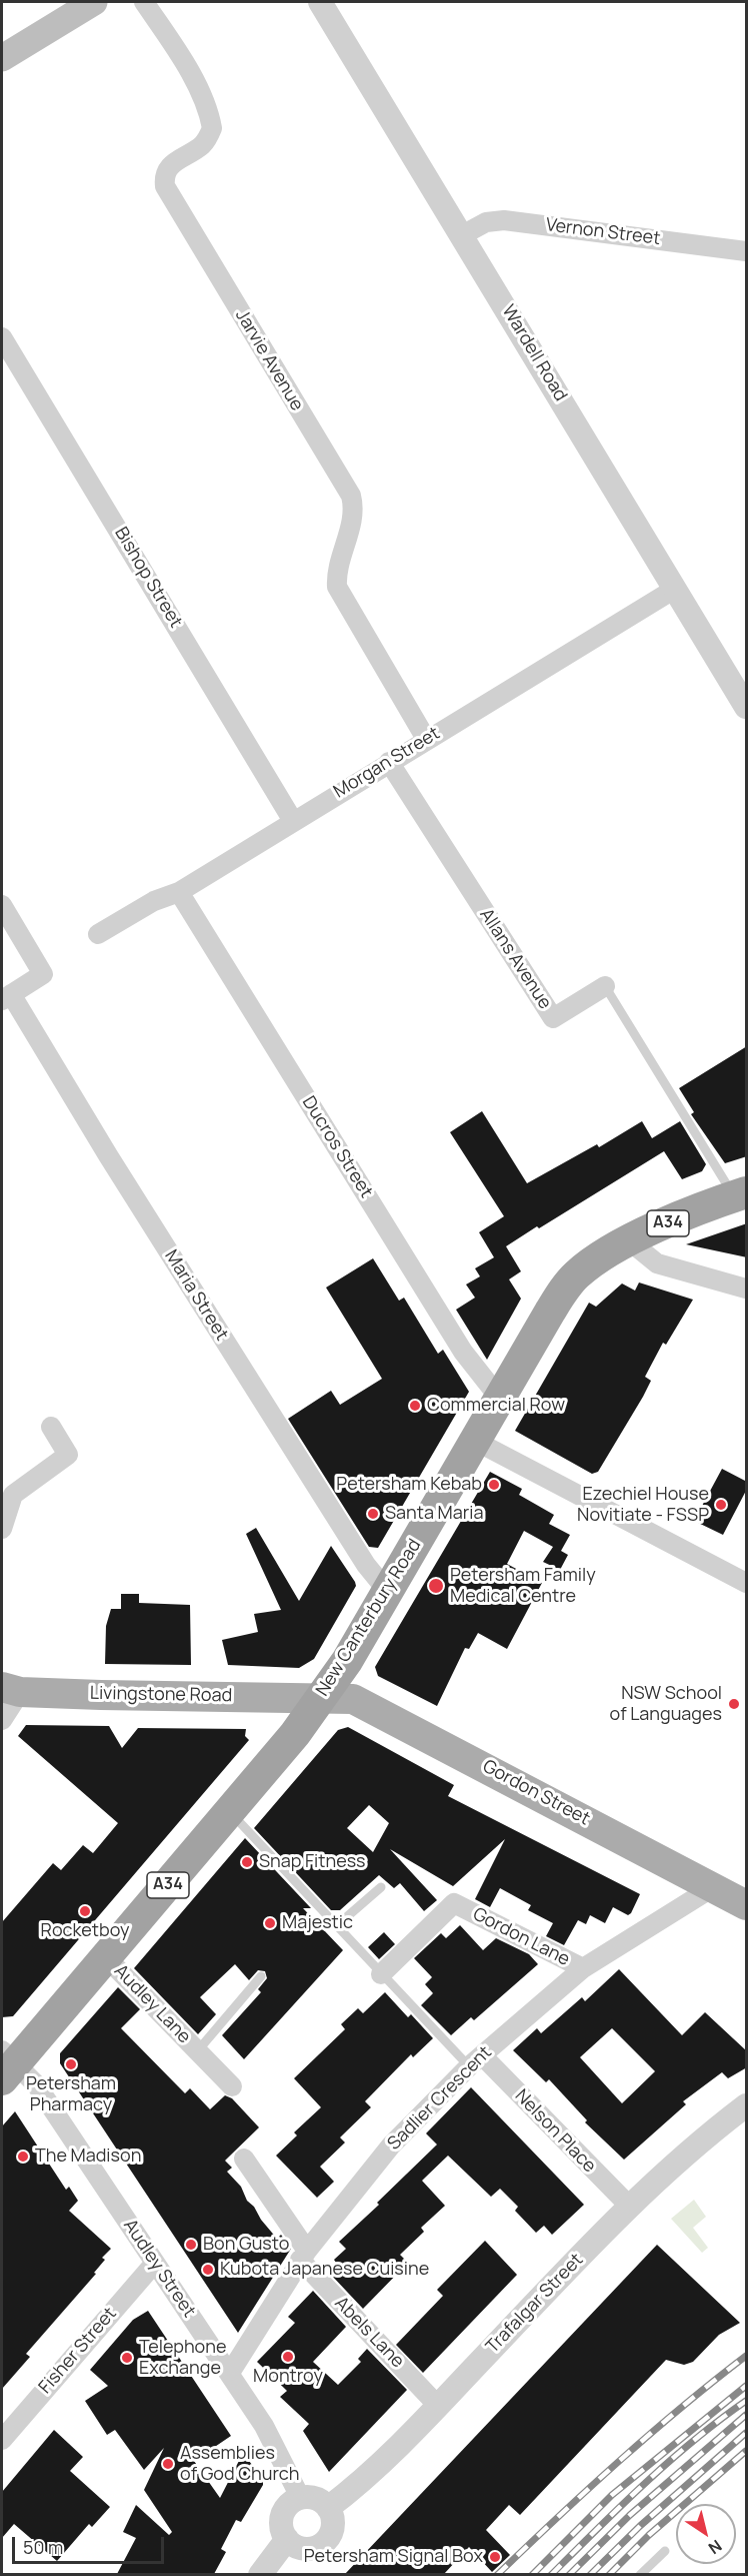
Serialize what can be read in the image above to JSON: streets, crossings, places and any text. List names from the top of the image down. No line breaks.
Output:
{"streets":{"highway":["A34","New Canterbury Road"],"main road":["Livingstone Road","Gordon Street"],"street":["Vernon Street","Wardell Road","Jarvie Avenue","Bishop Street","Morgan Street","Allans Avenue","Ducros Street","Maria Street","Gordon Lane","Audley Lane","Sadlier Crescent","Nelson Place","Audley Street","Trafalgar Street","Abels Lane","Fisher Street"]},"crossings":[["Vernon Street","Wardell Road"],["Wardell Road","Morgan Street"],["Jarvie Avenue","Morgan Street"],["Bishop Street","Morgan Street"],["Morgan Street","Allans Avenue"],["Morgan Street","Ducros Street"],["Allans Avenue","New Canterbury Road"],["Ducros Street","New Canterbury Road"],["Maria Street","New Canterbury Road"],["New Canterbury Road","Livingstone Road"],["New Canterbury Road","Gordon Street"],["New Canterbury Road","Audley Lane"],["New Canterbury Road","Audley Street"],["Livingstone Road","Gordon Street"],["Gordon Street","Sadlier Crescent"],["Gordon Lane","Sadlier Crescent"],["Sadlier Crescent","Nelson Place"],["Sadlier Crescent","Audley Street"],["Sadlier Crescent","Abels Lane"],["Nelson Place","Trafalgar Street"],["Audley Street","Trafalgar Street"],["Audley Street","Fisher Street"],["Trafalgar Street","Abels Lane"]],"places":["Commercial Row","Petersham Kebab","Ezechiel House Novitiate - FSSP","Santa Maria","Petersham Family Medical Centre","NSW School of Languages","Snap Fitness","Rocketboy","Majestic","Petersham Pharmacy","The Madison","Bon Gusto","Kubota Japanese Cuisine","Montroy","Telephone Exchange","Assemblies of God Church","Petersham Signal Box"],"scale_bar":"50 m","north":"bottom right"}
